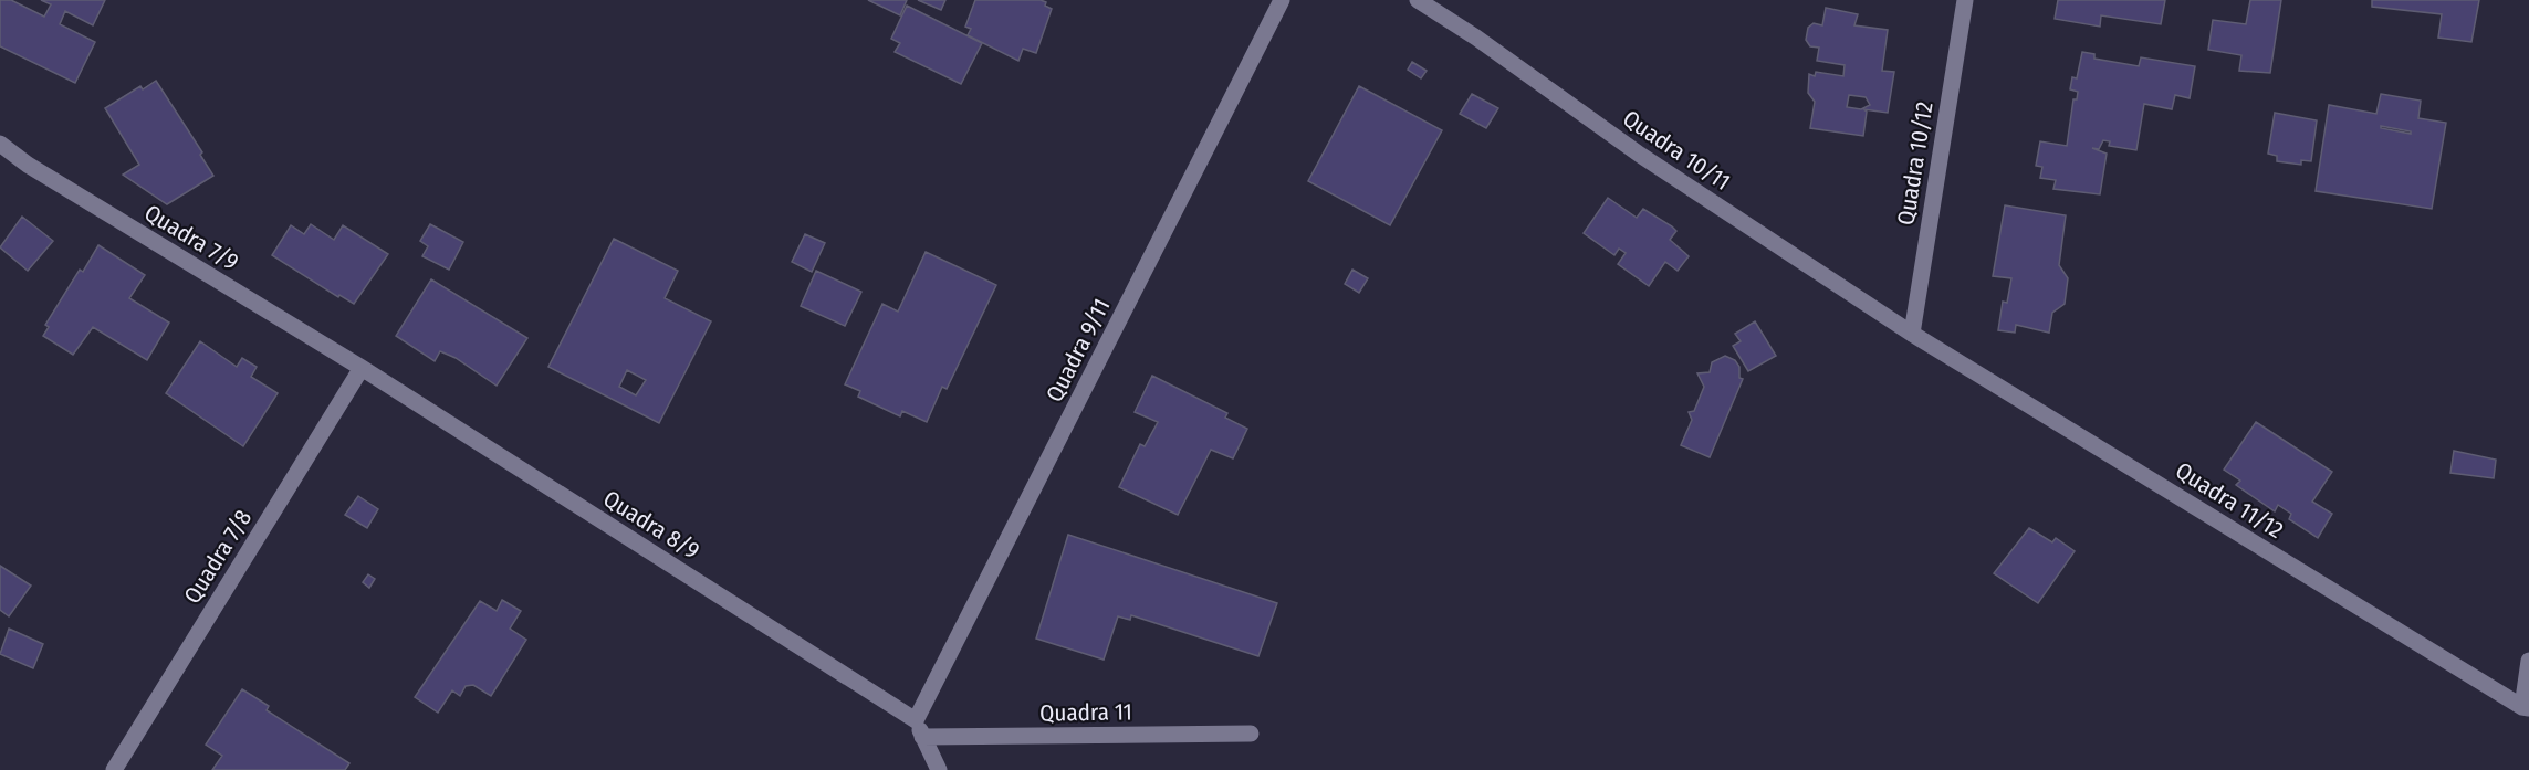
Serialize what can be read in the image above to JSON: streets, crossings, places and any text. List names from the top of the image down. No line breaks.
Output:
{"streets":{"street":["Quadra 10/11","Quadra 10/12","Quadra 7/9","Quadra 9/11","Quadra 11/12","Quadra 8/9","Quadra 7/8","Quadra 11"]},"crossings":[["Quadra 10/11","Quadra 10/12"],["Quadra 10/11","Quadra 11/12"],["Quadra 10/12","Quadra 11/12"],["Quadra 7/9","Quadra 8/9"],["Quadra 7/9","Quadra 7/8"],["Quadra 9/11","Quadra 8/9"],["Quadra 8/9","Quadra 7/8"]]}
